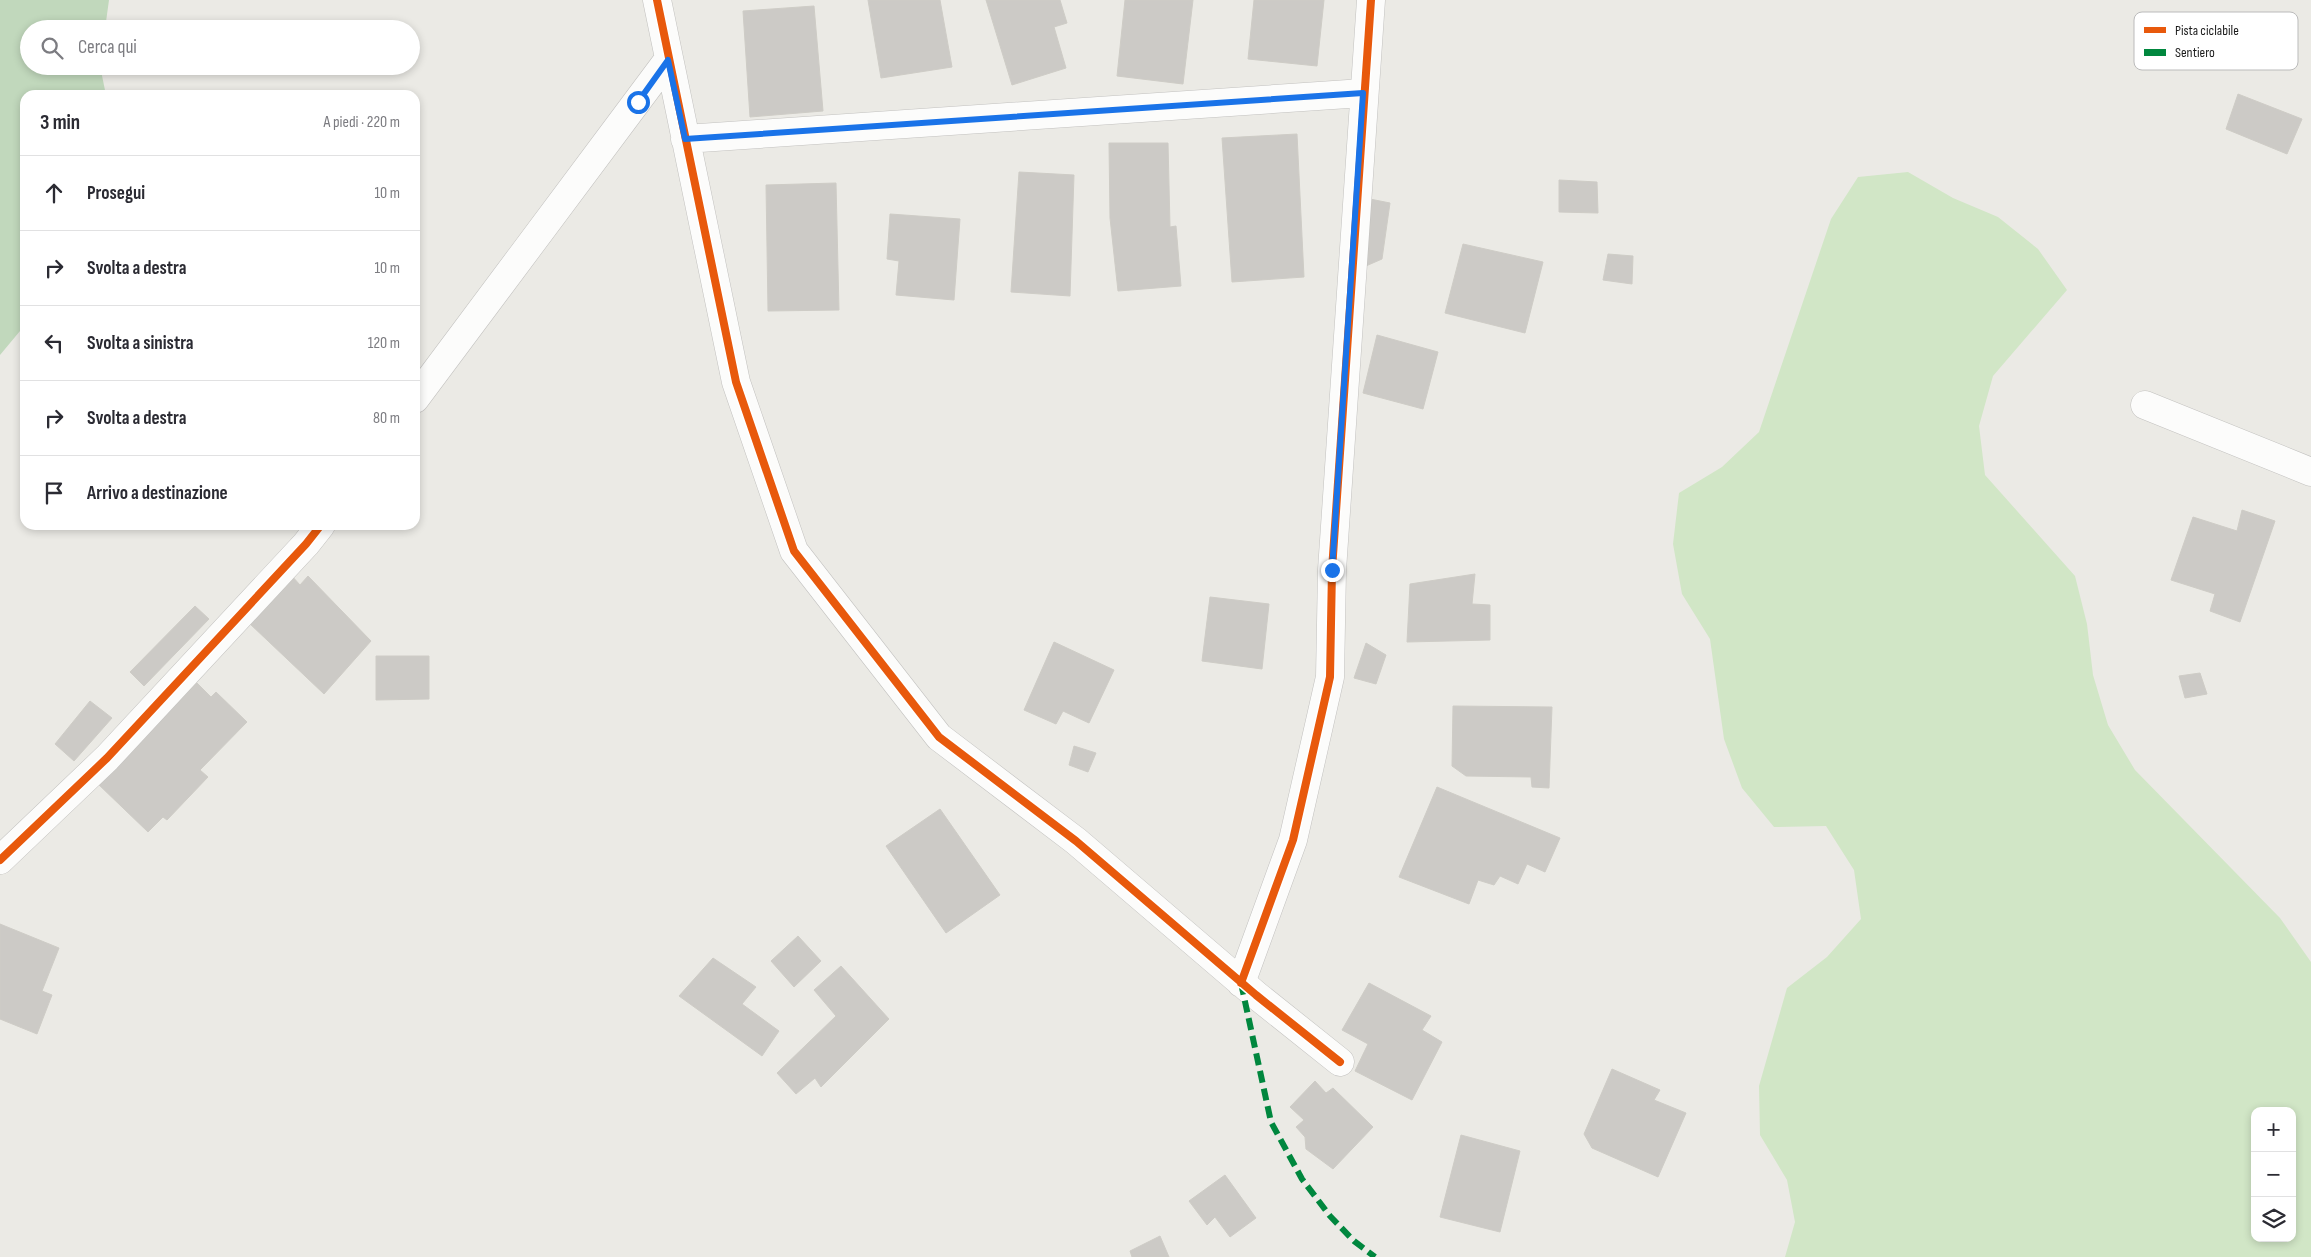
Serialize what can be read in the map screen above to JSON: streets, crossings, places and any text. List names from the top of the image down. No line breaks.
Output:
{"legend":["Pista ciclabile","Sentiero"],"page":{"search":"Cerca qui","heading":["3 min","A piedi · 220 m"],"list":[["Prosegui","10 m"],["Svolta a destra","10 m"],["Svolta a sinistra","120 m"],["Svolta a destra","80 m"],"Arrivo a destinazione"],"map_buttons":["+","−"]}}
